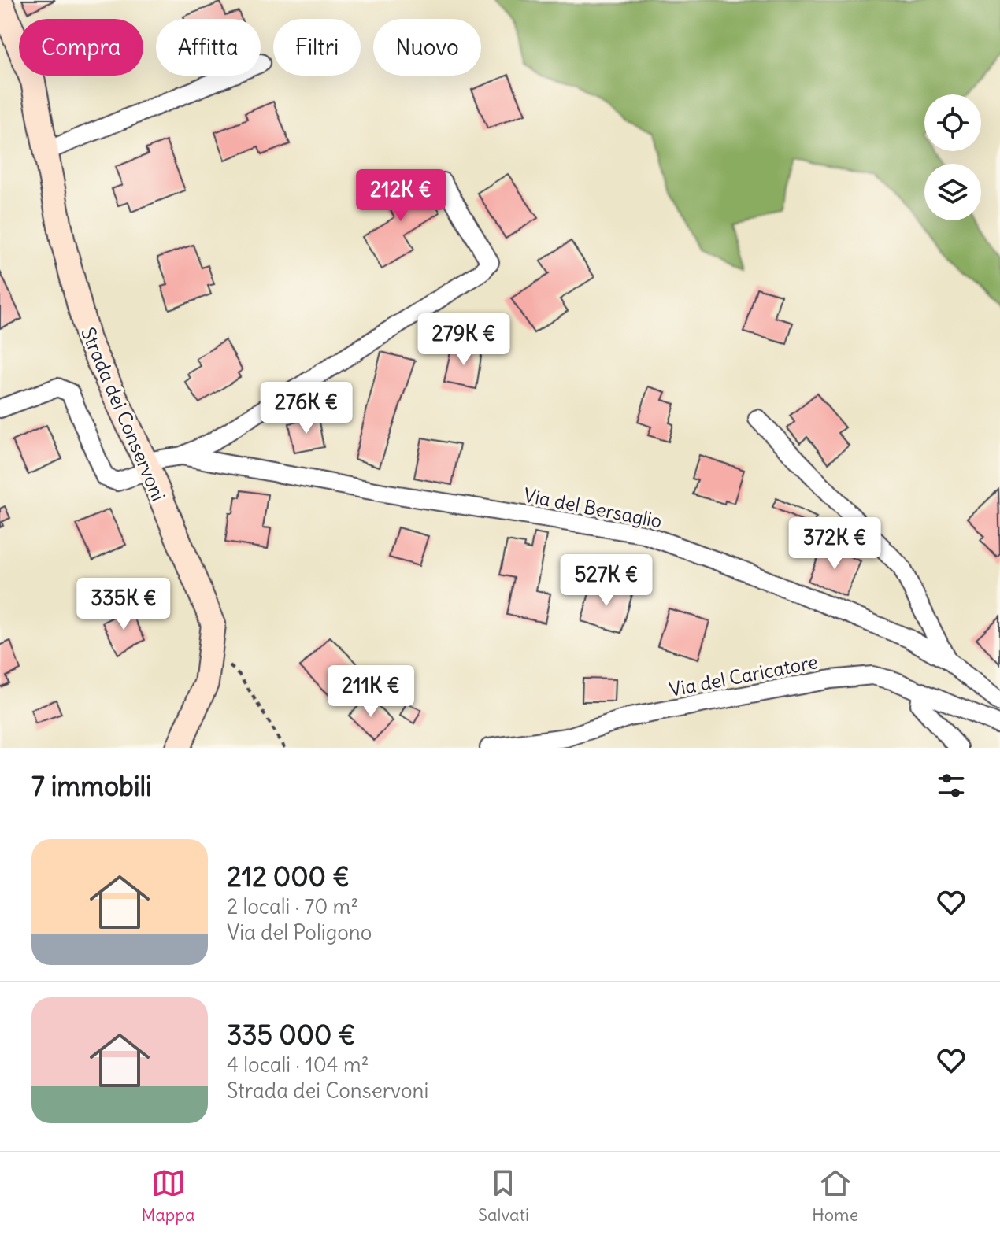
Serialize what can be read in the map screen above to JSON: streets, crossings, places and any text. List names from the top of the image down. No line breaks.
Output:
{"streets":{"street":["Strada dei Conservoni","Via del Bersaglio","Via del Caricatore"]},"page":{"chip":["Compra","Affitta","Filtri","Nuovo"],"price":["212K €","279K €","276K €","372K €","527K €","335K €","211K €"],"heading":"7 immobili","list":[{"name":"212 000 €","note":"2 locali · 70 m² · Via del Poligono"},{"name":"335 000 €","note":"4 locali · 104 m² · Strada dei Conservoni"}],"tabs":["Mappa","Salvati","Home"]}}
